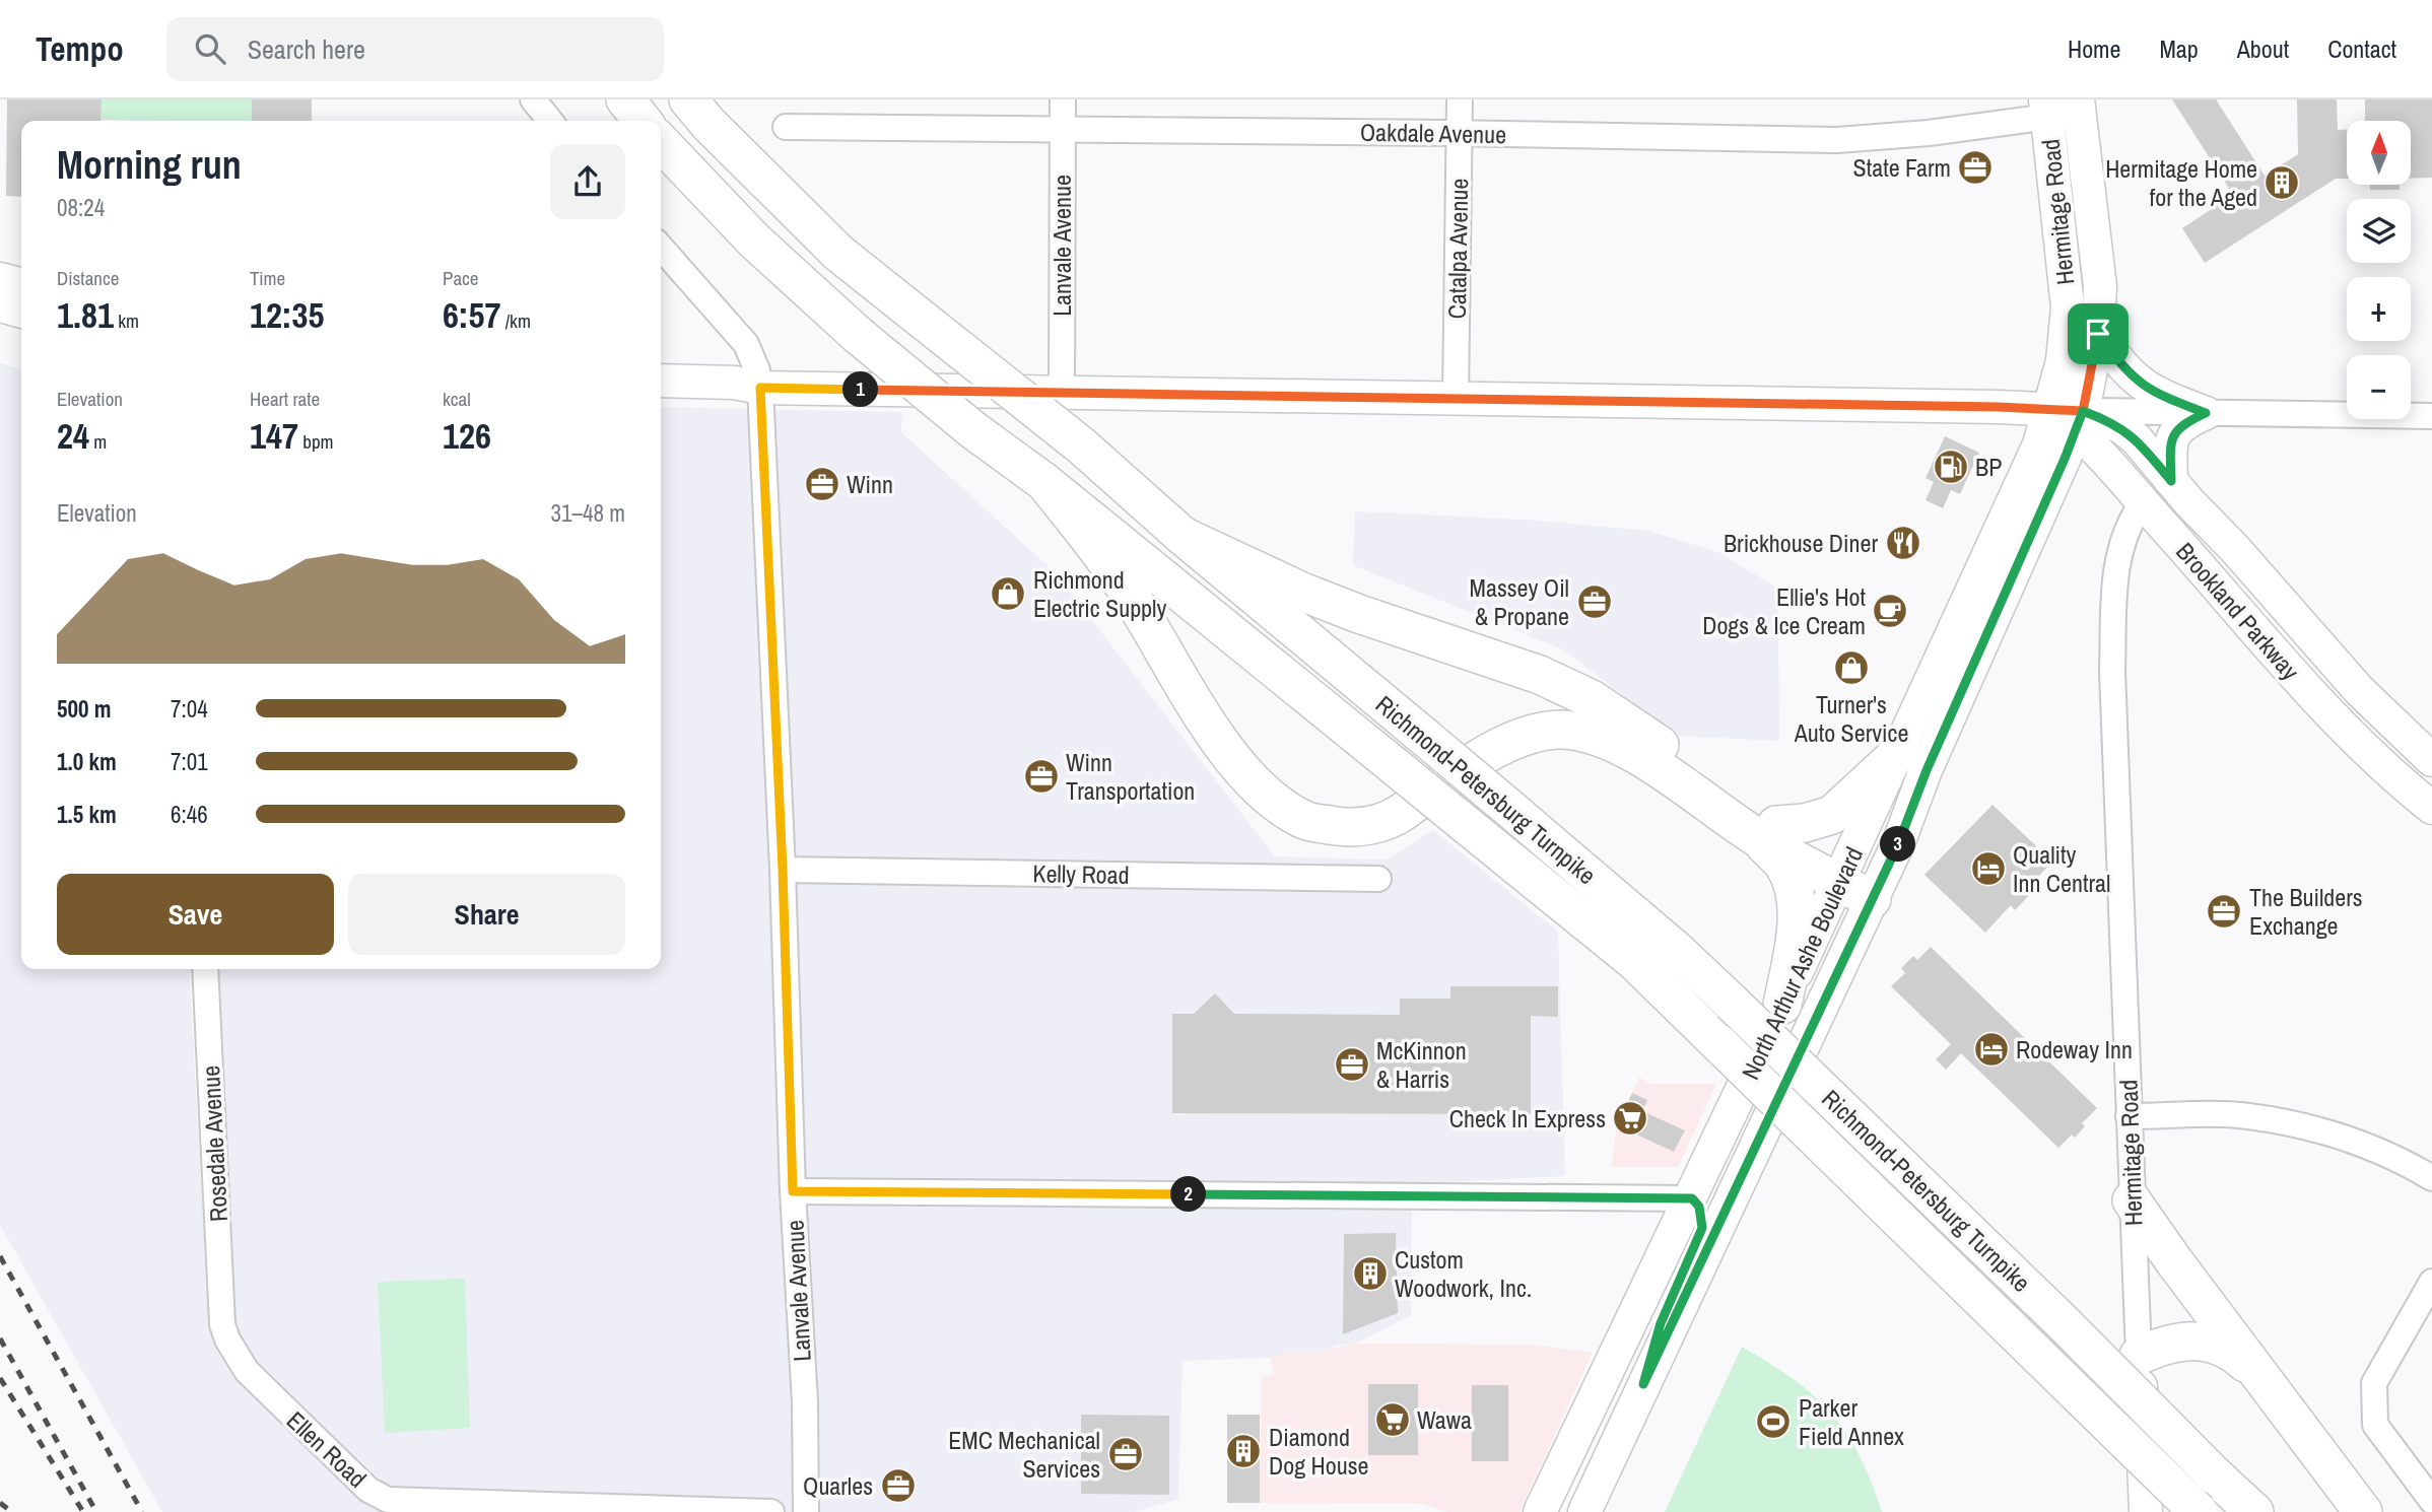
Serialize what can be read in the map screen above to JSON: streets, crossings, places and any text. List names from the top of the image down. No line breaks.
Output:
{"streets":{"highway":["Richmond-Petersburg Turnpike"],"main road":["Hermitage Road","Brookland Parkway","North Arthur Ashe Boulevard"],"street":["Oakdale Avenue","Lanvale Avenue","Catalpa Avenue","Kelly Road","Rosedale Avenue","Ellen Road"]},"crossings":[["Oakdale Avenue","Hermitage Road"],["Oakdale Avenue","Lanvale Avenue"],["Oakdale Avenue","Catalpa Avenue"],["Hermitage Road","Brookland Parkway"],["Hermitage Road","North Arthur Ashe Boulevard"],["Lanvale Avenue","Kelly Road"],["Brookland Parkway","North Arthur Ashe Boulevard"],["Rosedale Avenue","Ellen Road"]],"places":{"office":["State Farm","Winn","Massey Oil & Propane","Winn Transportation","The Builders Exchange","McKinnon & Harris","EMC Mechanical Services","Quarles"],"building":["Hermitage Home for the Aged","Custom Woodwork, Inc.","Diamond Dog House"],"fuel station":["BP"],"restaurant":["Brickhouse Diner"],"shop":["Richmond Electric Supply","Turner's Auto Service"],"cafe":["Ellie's Hot Dogs & Ice Cream"],"hotel":["Quality Inn Central","Rodeway Inn"],"supermarket":["Check In Express","Wawa"],"sports":["Parker Field Annex"]},"north":"top","page":{"header":"Tempo","search":"Search here","nav":["Home","Map","About","Contact"],"map_buttons":["+","−"],"heading":["Morning run","08:24"],"stats":[["Distance","1.81 km"],["Time","12:35"],["Pace","6:57 /km"],["Elevation","24 m"],["Heart rate","147 bpm"],["kcal","126"]],"pins":["1","3","2"],"chart":["Elevation","31–48 m"],"list":[{"name":"500 m","note":"7:04"},{"name":"1.0 km","note":"7:01"},{"name":"1.5 km","note":"6:46"}],"buttons":["Save","Share"]}}
